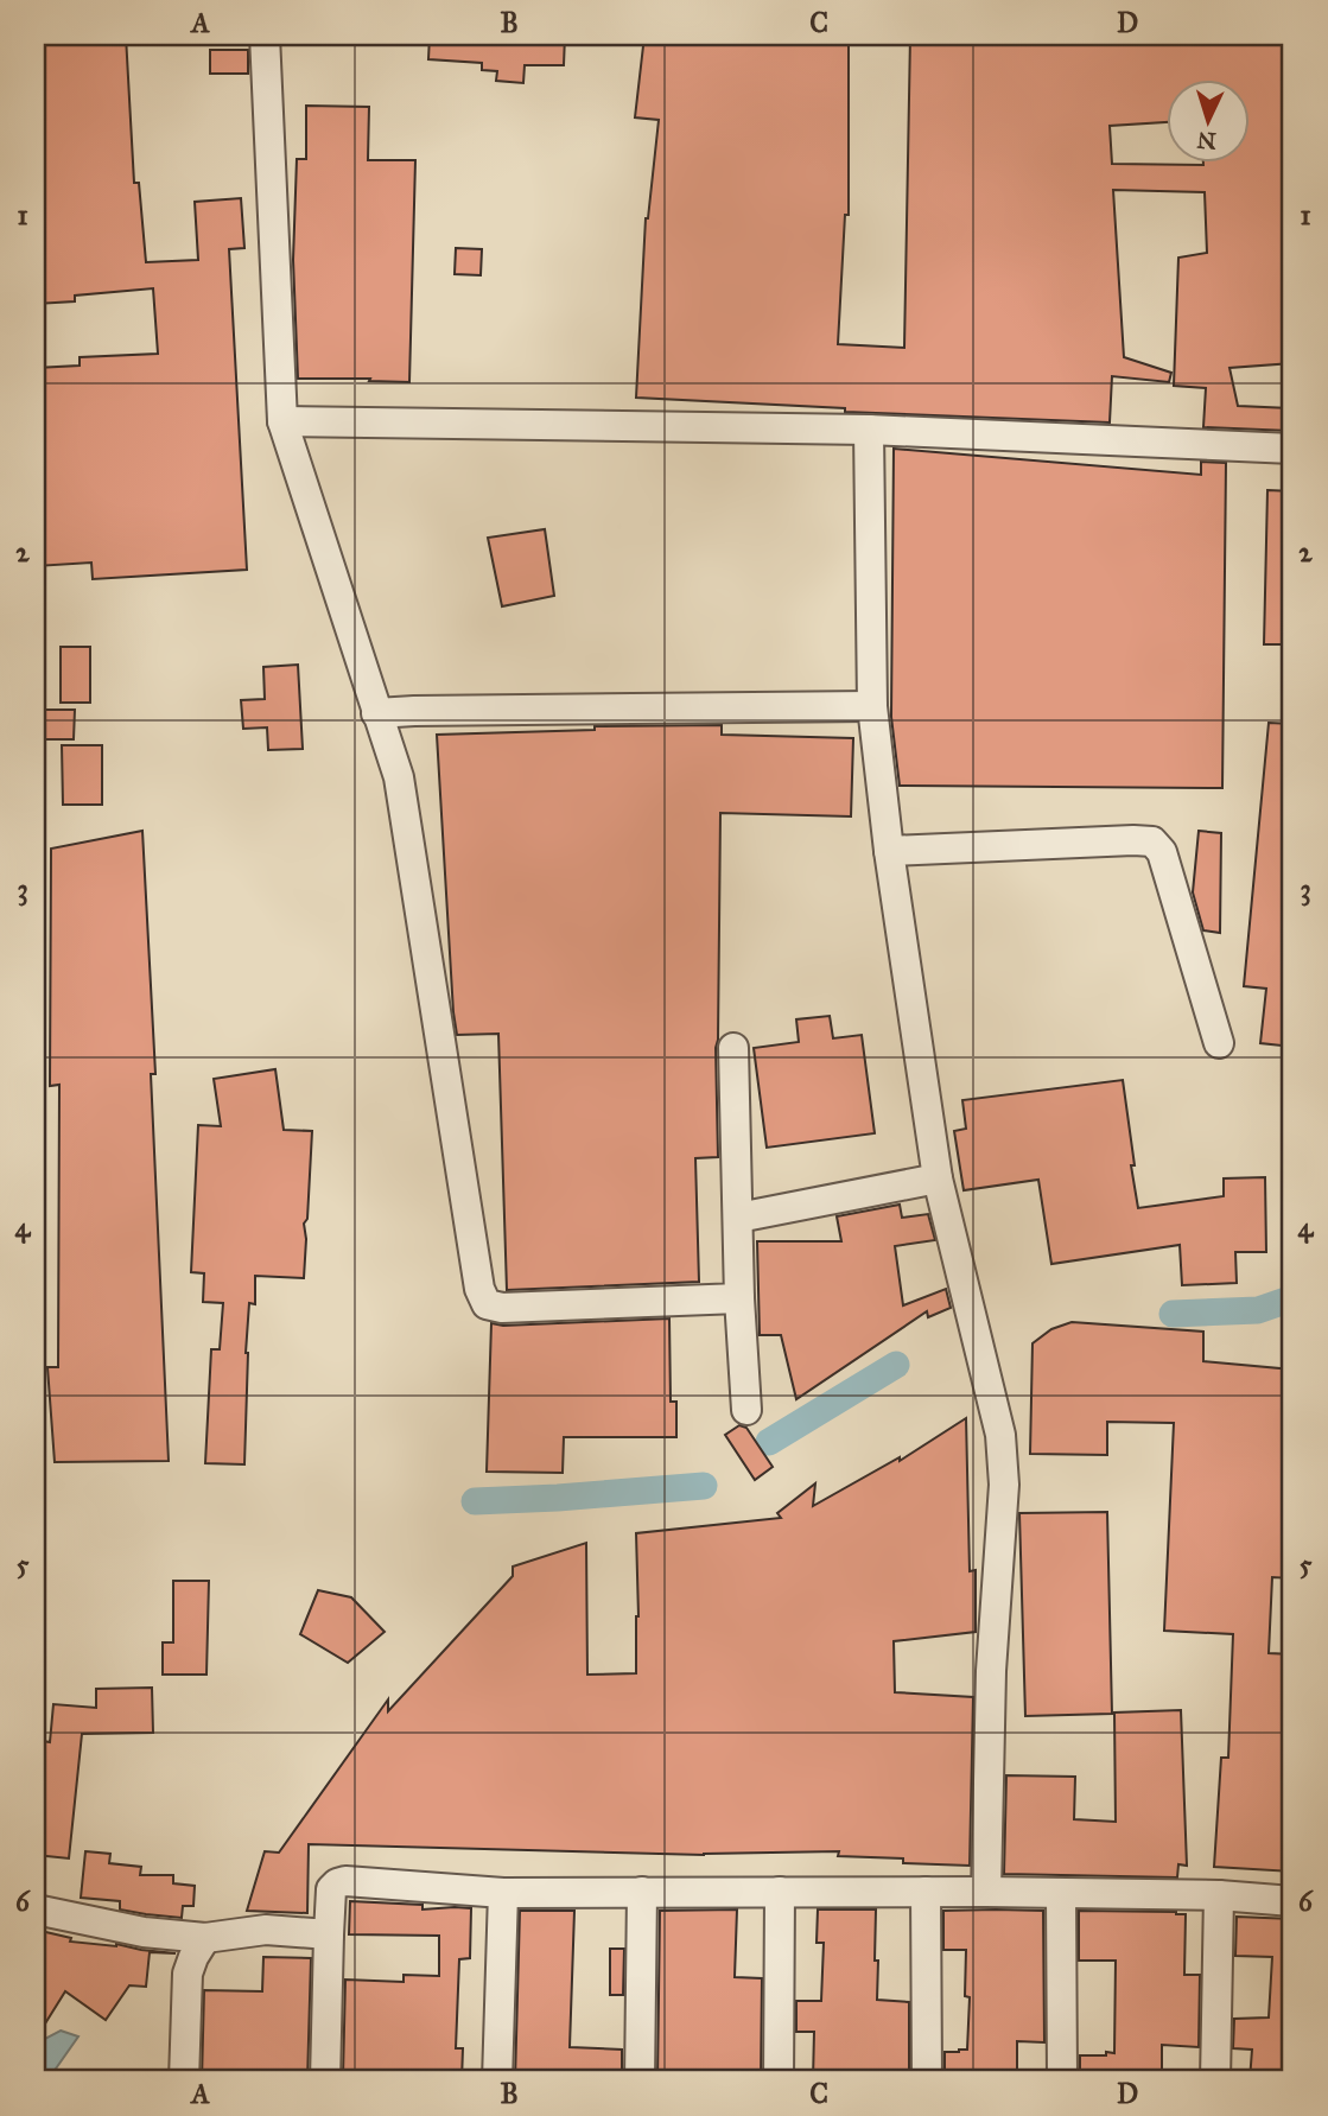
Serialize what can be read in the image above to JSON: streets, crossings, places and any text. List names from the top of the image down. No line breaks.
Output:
{"north":"bottom","grid":{"columns":["A","B","C","D"],"rows":["1","2","3","4","5","6"]}}
